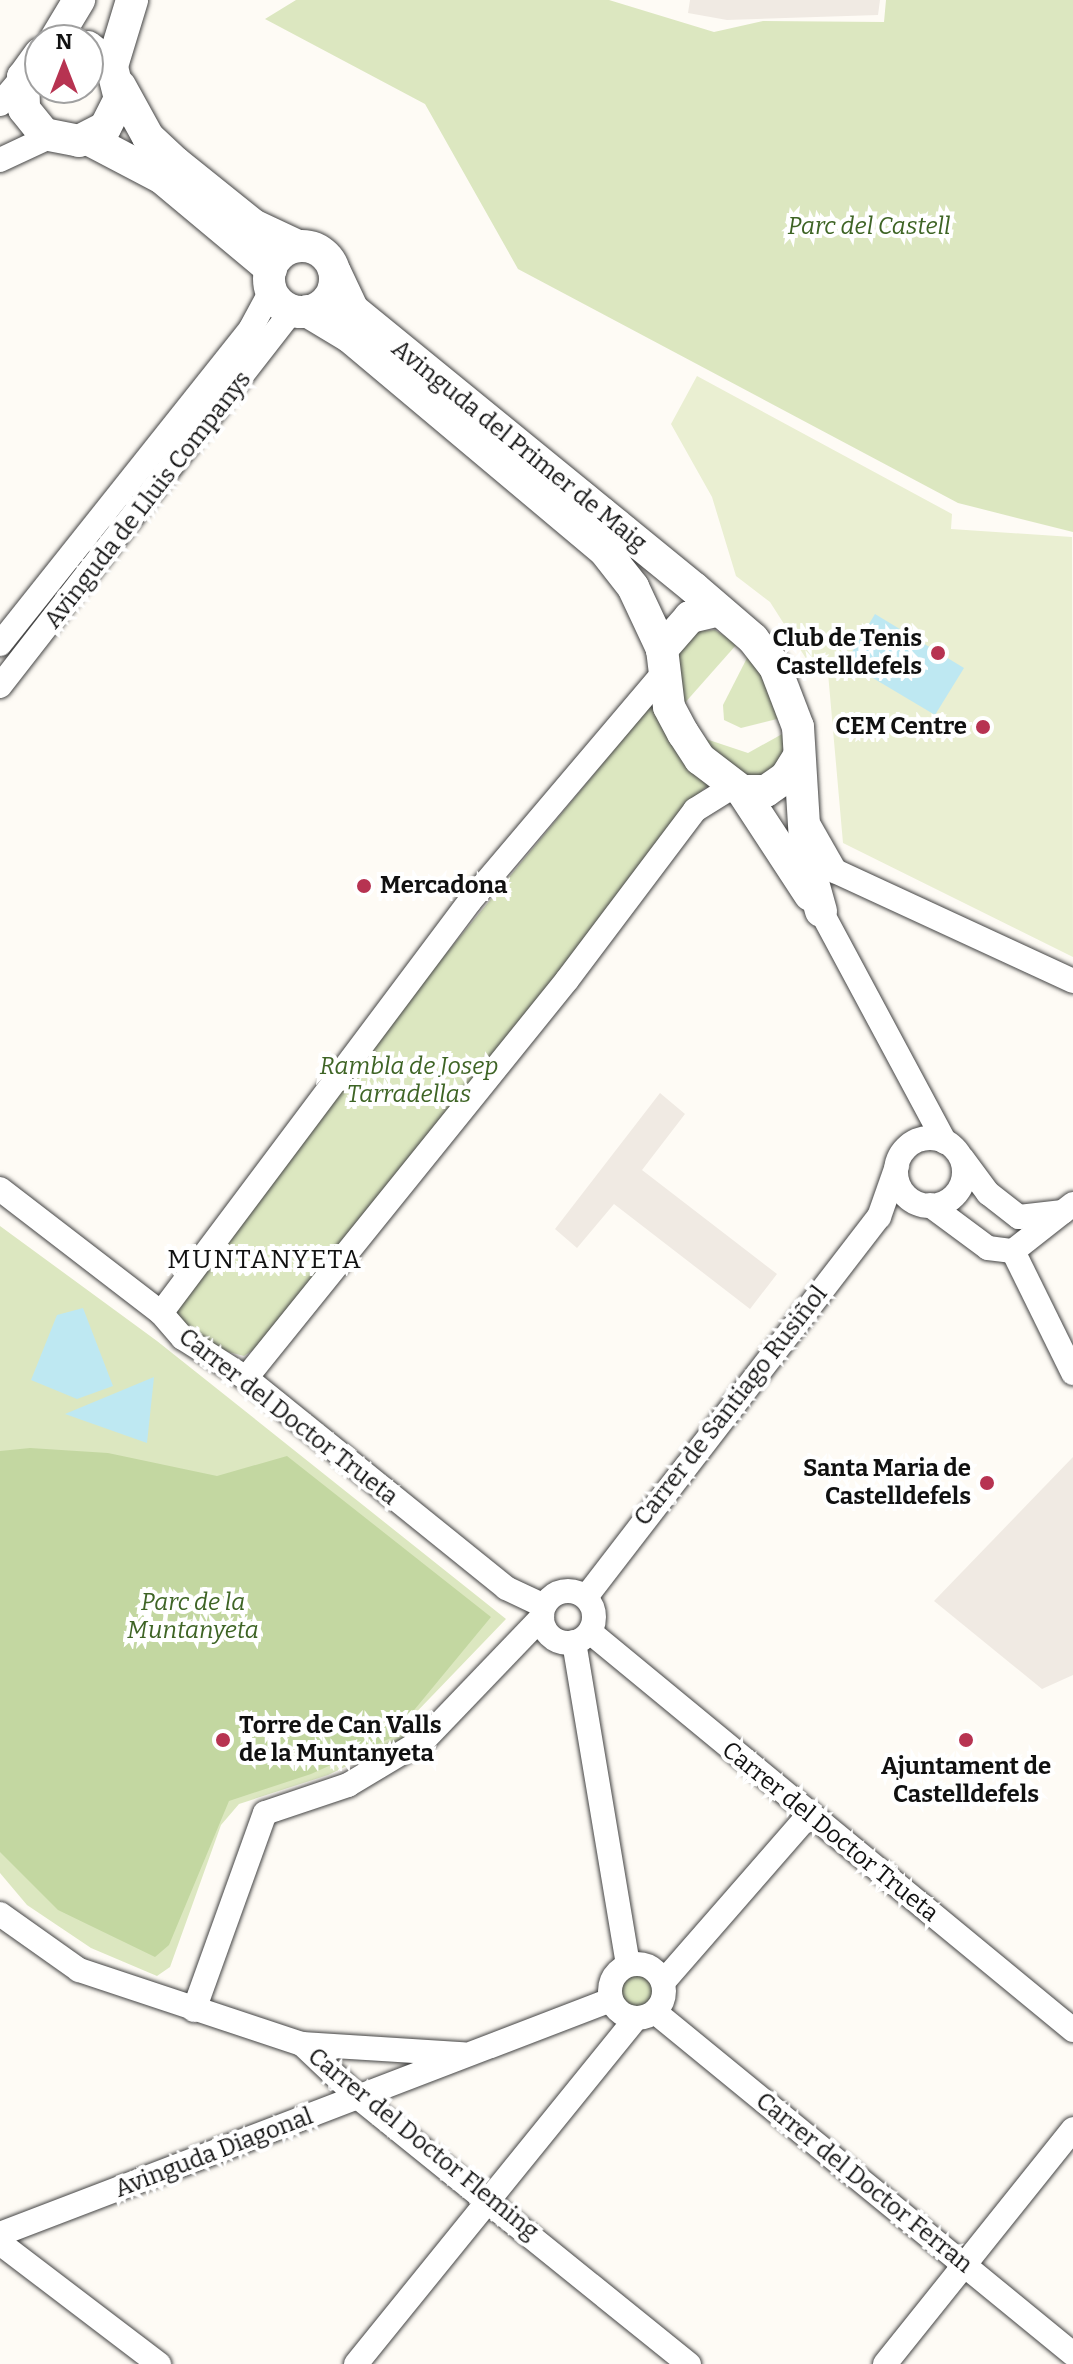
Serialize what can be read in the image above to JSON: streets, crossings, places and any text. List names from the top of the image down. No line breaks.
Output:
{"streets":{"street":["Avinguda del Primer de Maig","Avinguda de Lluis Companys","Carrer de Santiago Rusiñol","Carrer del Doctor Trueta","Carrer del Doctor Fleming","Avinguda Diagonal","Carrer del Doctor Ferran"]},"crossings":[["Avinguda del Primer de Maig","Avinguda de Lluis Companys"],["Carrer de Santiago Rusiñol","Carrer del Doctor Trueta"],["Carrer del Doctor Fleming","Avinguda Diagonal"],["Avinguda Diagonal","Carrer del Doctor Ferran"]],"districts":["MUNTANYETA"],"parks":["Parc del Castell","Rambla de Josep Tarradellas","Parc de la Muntanyeta"],"places":["Club de Tenis Castelldefels","CEM Centre","Mercadona","Santa Maria de Castelldefels","Torre de Can Valls de la Muntanyeta","Ajuntament de Castelldefels"],"north":"top"}
